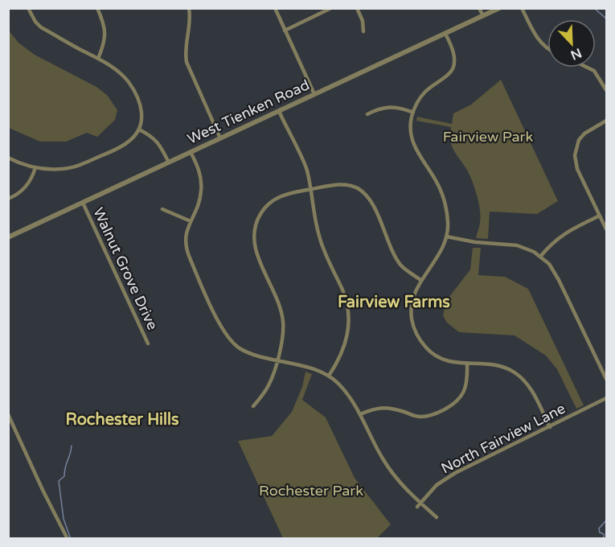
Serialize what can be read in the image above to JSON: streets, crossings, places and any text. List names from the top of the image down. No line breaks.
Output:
{"streets":{"street":["West Tienken Road","Walnut Grove Drive","North Fairview Lane"]},"crossings":[["West Tienken Road","Walnut Grove Drive"]],"districts":["Fairview Farms","Rochester Hills"],"parks":["Fairview Park","Rochester Park"],"north":"bottom right"}
